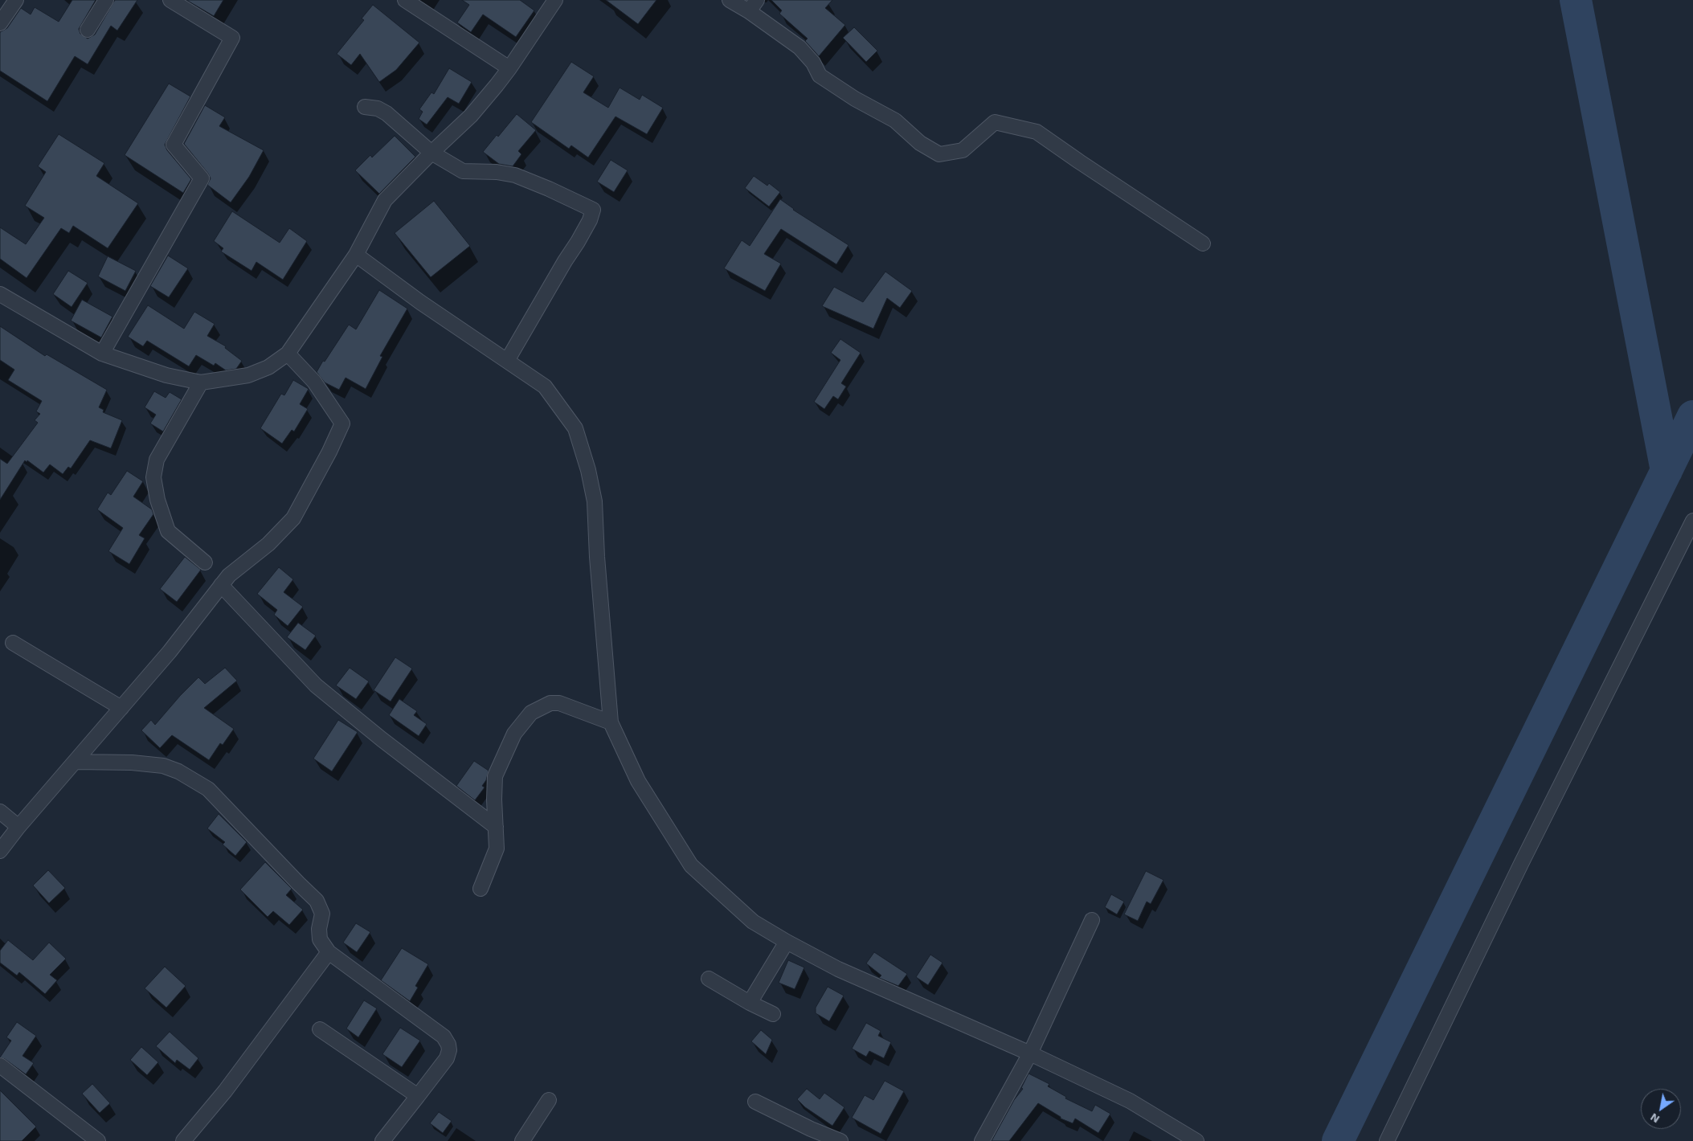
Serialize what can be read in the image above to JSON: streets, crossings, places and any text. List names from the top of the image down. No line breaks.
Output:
{"north":"bottom left"}
